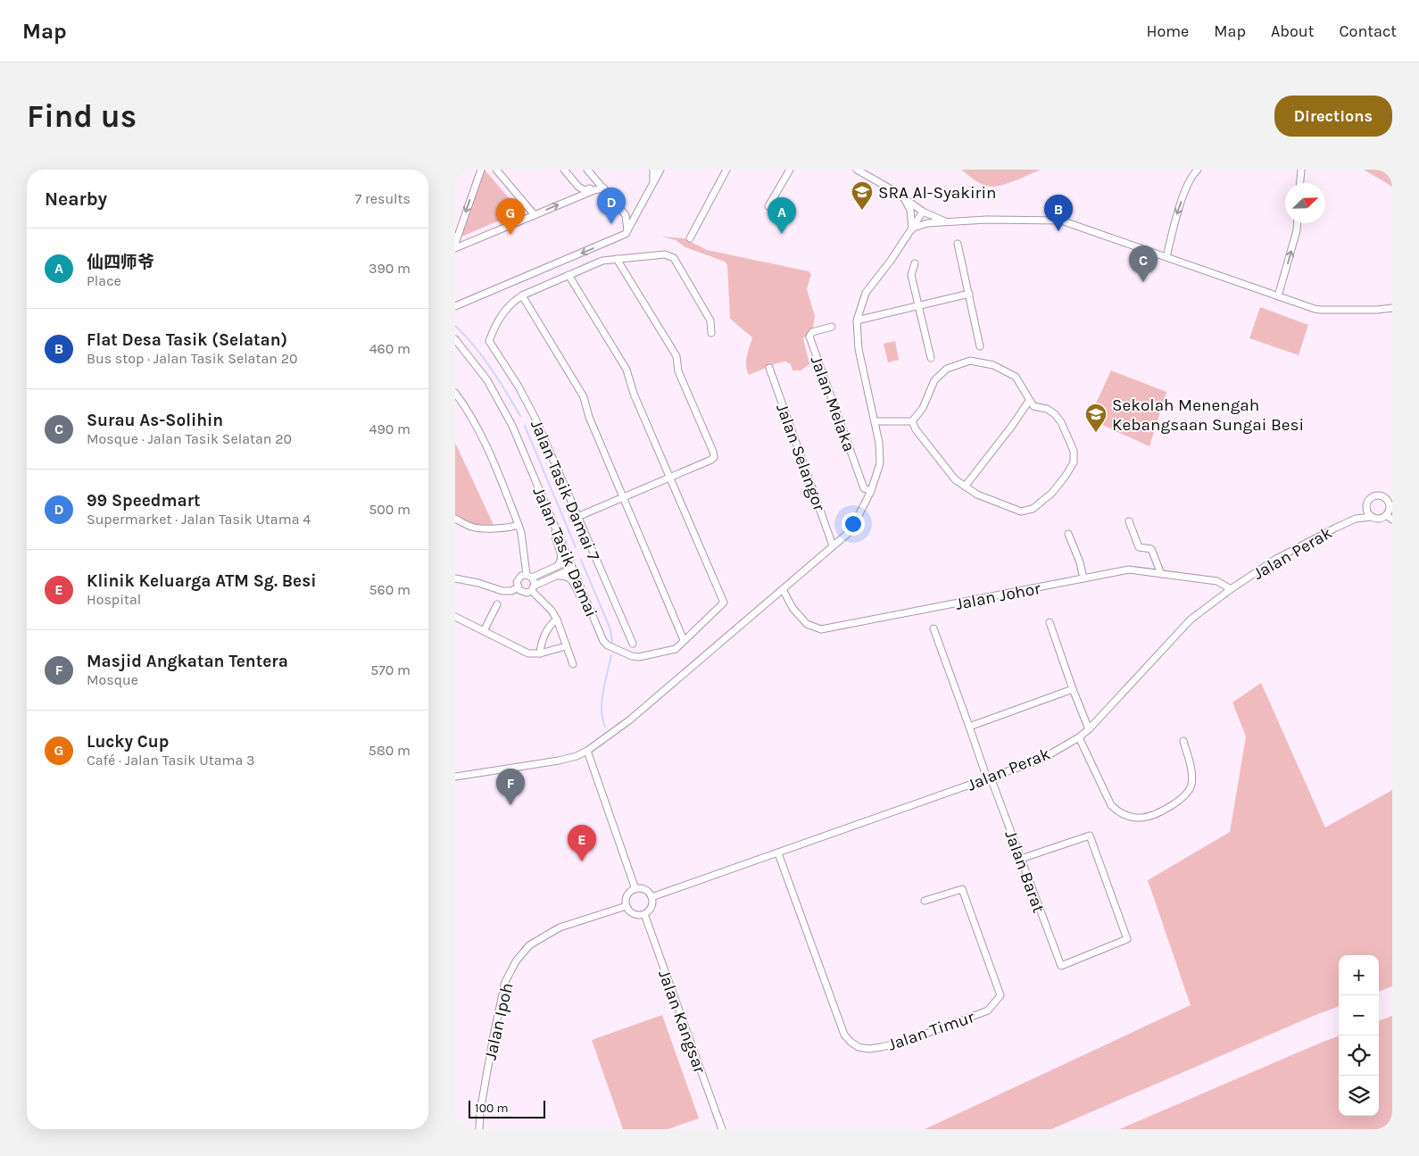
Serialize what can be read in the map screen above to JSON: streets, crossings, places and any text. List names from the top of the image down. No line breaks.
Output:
{"streets":{"street":["Jalan Melaka","Jalan Selangor","Jalan Tasik Damai 7","Jalan Tasik Damai","Jalan Perak","Jalan Johor","Jalan Barat","Jalan Ipoh","Jalan Kangsar","Jalan Timur"]},"crossings":[["Jalan Perak","Jalan Johor"],["Jalan Perak","Jalan Barat"],["Jalan Perak","Jalan Ipoh"],["Jalan Perak","Jalan Kangsar"],["Jalan Perak","Jalan Timur"],["Jalan Ipoh","Jalan Kangsar"]],"places":{"school or university":["SRA Al-Syakirin","Sekolah Menengah Kebangsaan Sungai Besi"]},"scale_bar":"100 m","north":"top right","page":{"header":"Map","nav":["Home","Map","About","Contact"],"buttons":"Directions","title":"Find us","heading":["Nearby","7 results"],"pins":["D","B","A","G","C","F","E"],"list":[{"mark":"A","name":"仙四师爷","note":"Place","value":"390 m"},{"mark":"B","name":"Flat Desa Tasik (Selatan)","note":"Bus stop · Jalan Tasik Selatan 20","value":"460 m"},{"mark":"C","name":"Surau As-Solihin","note":"Mosque · Jalan Tasik Selatan 20","value":"490 m"},{"mark":"D","name":"99 Speedmart","note":"Supermarket · Jalan Tasik Utama 4","value":"500 m"},{"mark":"E","name":"Klinik Keluarga ATM Sg. Besi","note":"Hospital","value":"560 m"},{"mark":"F","name":"Masjid Angkatan Tentera","note":"Mosque","value":"570 m"},{"mark":"G","name":"Lucky Cup","note":"Café · Jalan Tasik Utama 3","value":"580 m"}],"map_buttons":["+","−"],"scale":"100 m"}}
